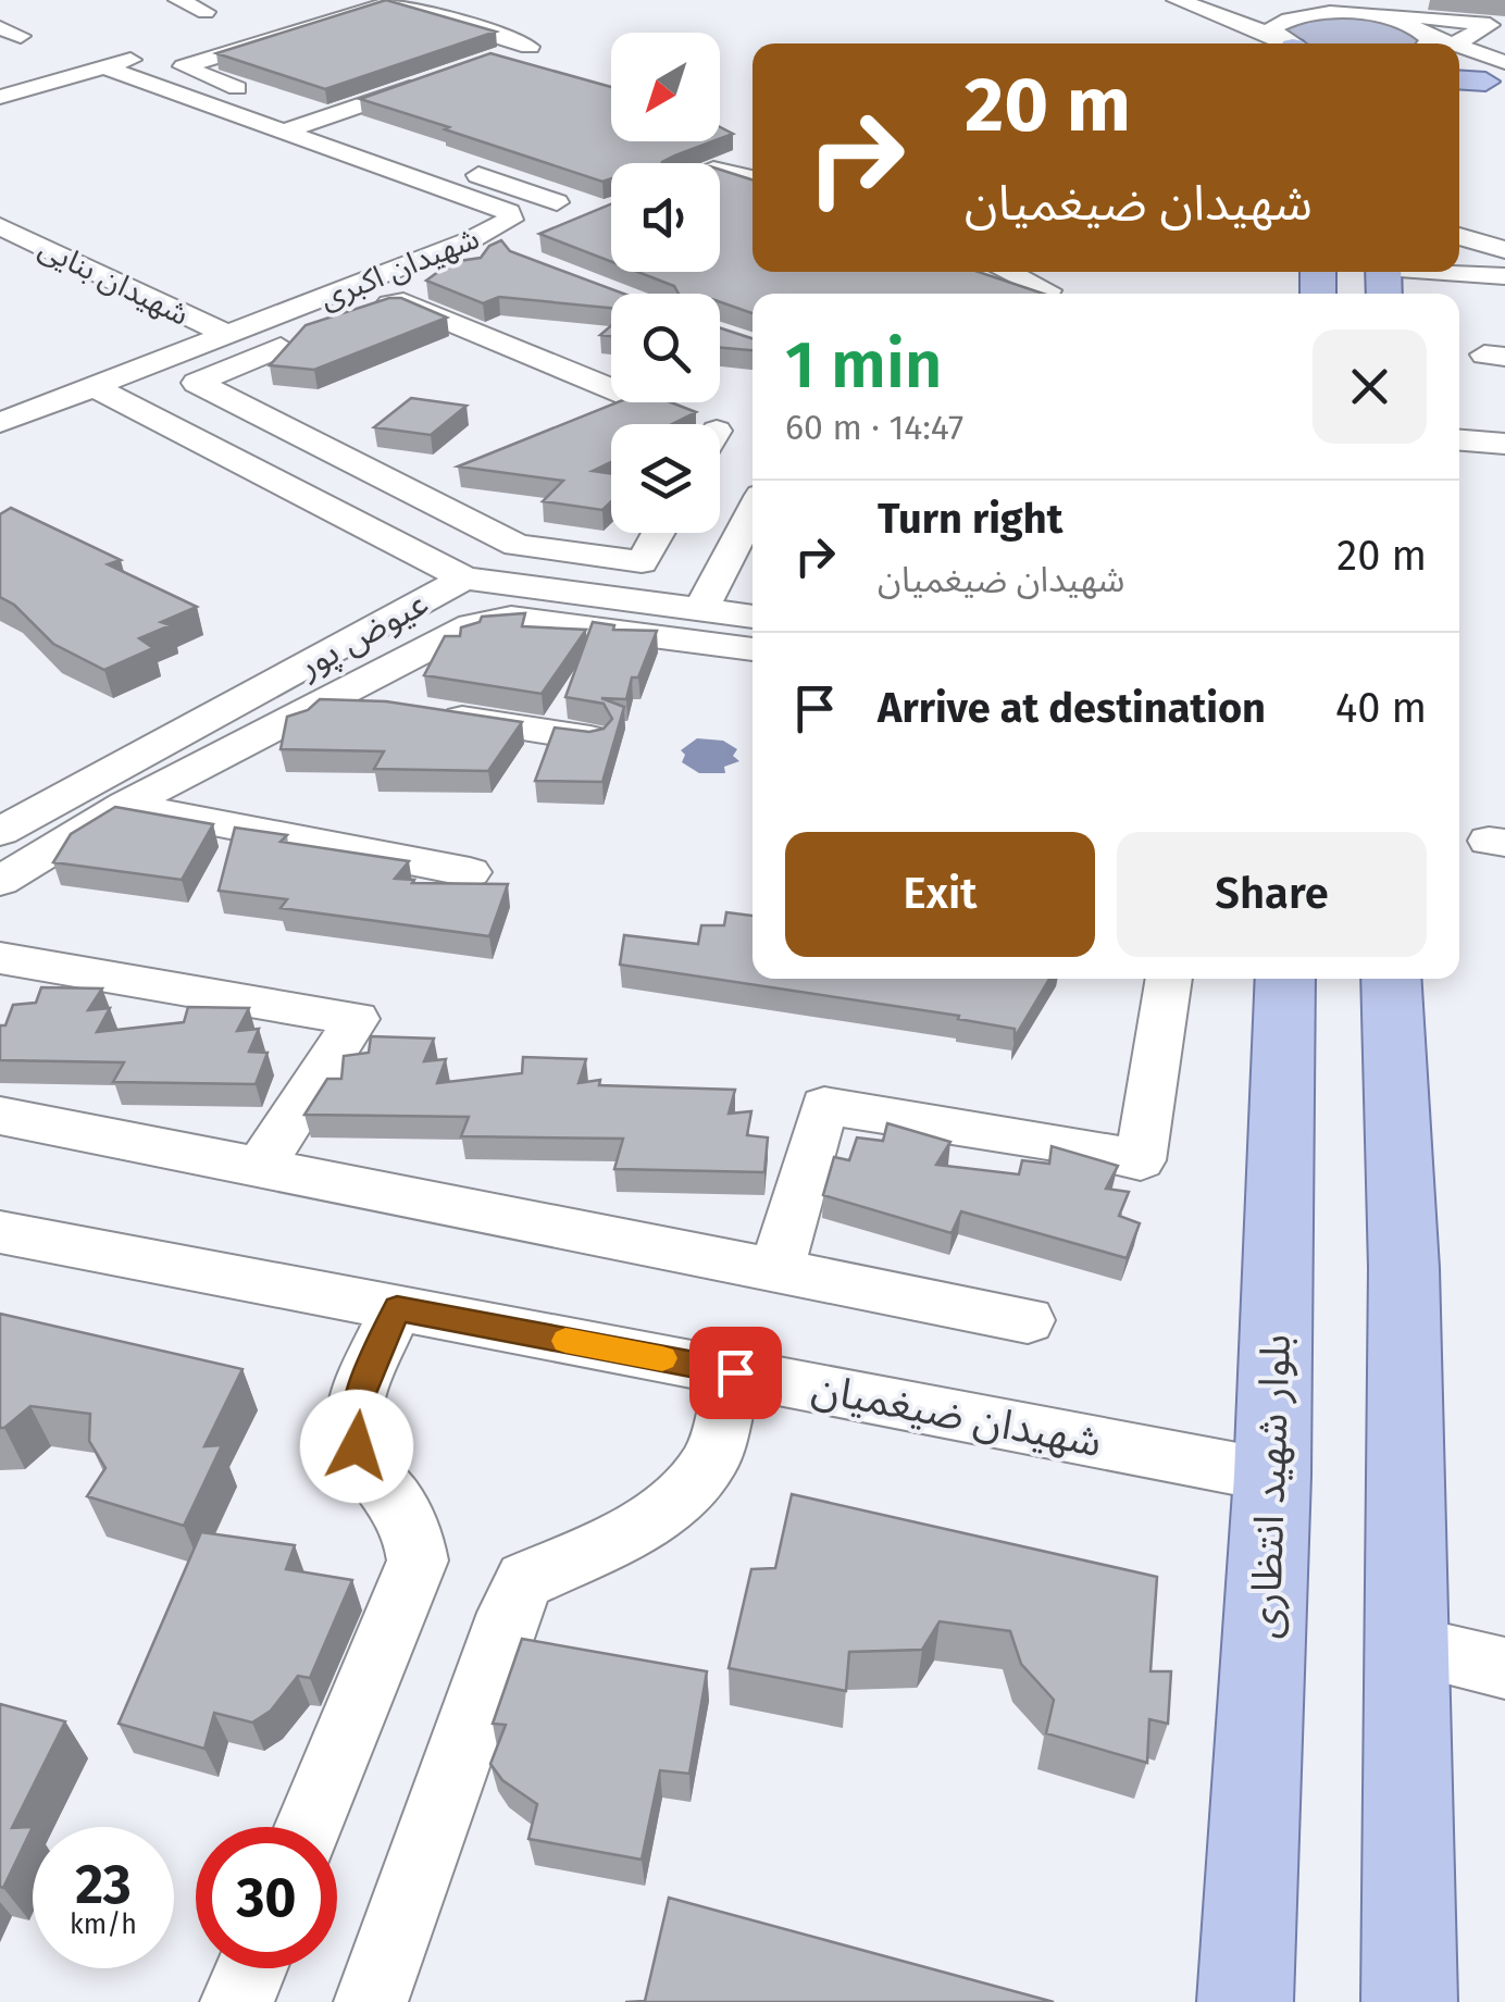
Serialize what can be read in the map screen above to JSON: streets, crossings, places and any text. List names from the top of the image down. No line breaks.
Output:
{"streets":{"main road":["بلوار شهید انتظاری"],"street":["شهیدان اکبری","شهیدان بنایی","عیوض پور","شهیدان ضیغمیان"]},"crossings":[["شهیدان اکبری","شهیدان بنایی"],["شهیدان ضیغمیان","بلوار شهید انتظاری"]],"north":"bottom left","page":{"turn":["20 m","شهیدان ضیغمیان"],"heading":["1 min","60 m · 14:47"],"list":[{"name":"Turn right","note":"شهیدان ضیغمیان","value":"20 m"},{"name":"Arrive at destination","value":"40 m"}],"buttons":["Exit","Share"],"speed":"23 km/h","limit":"30"}}
